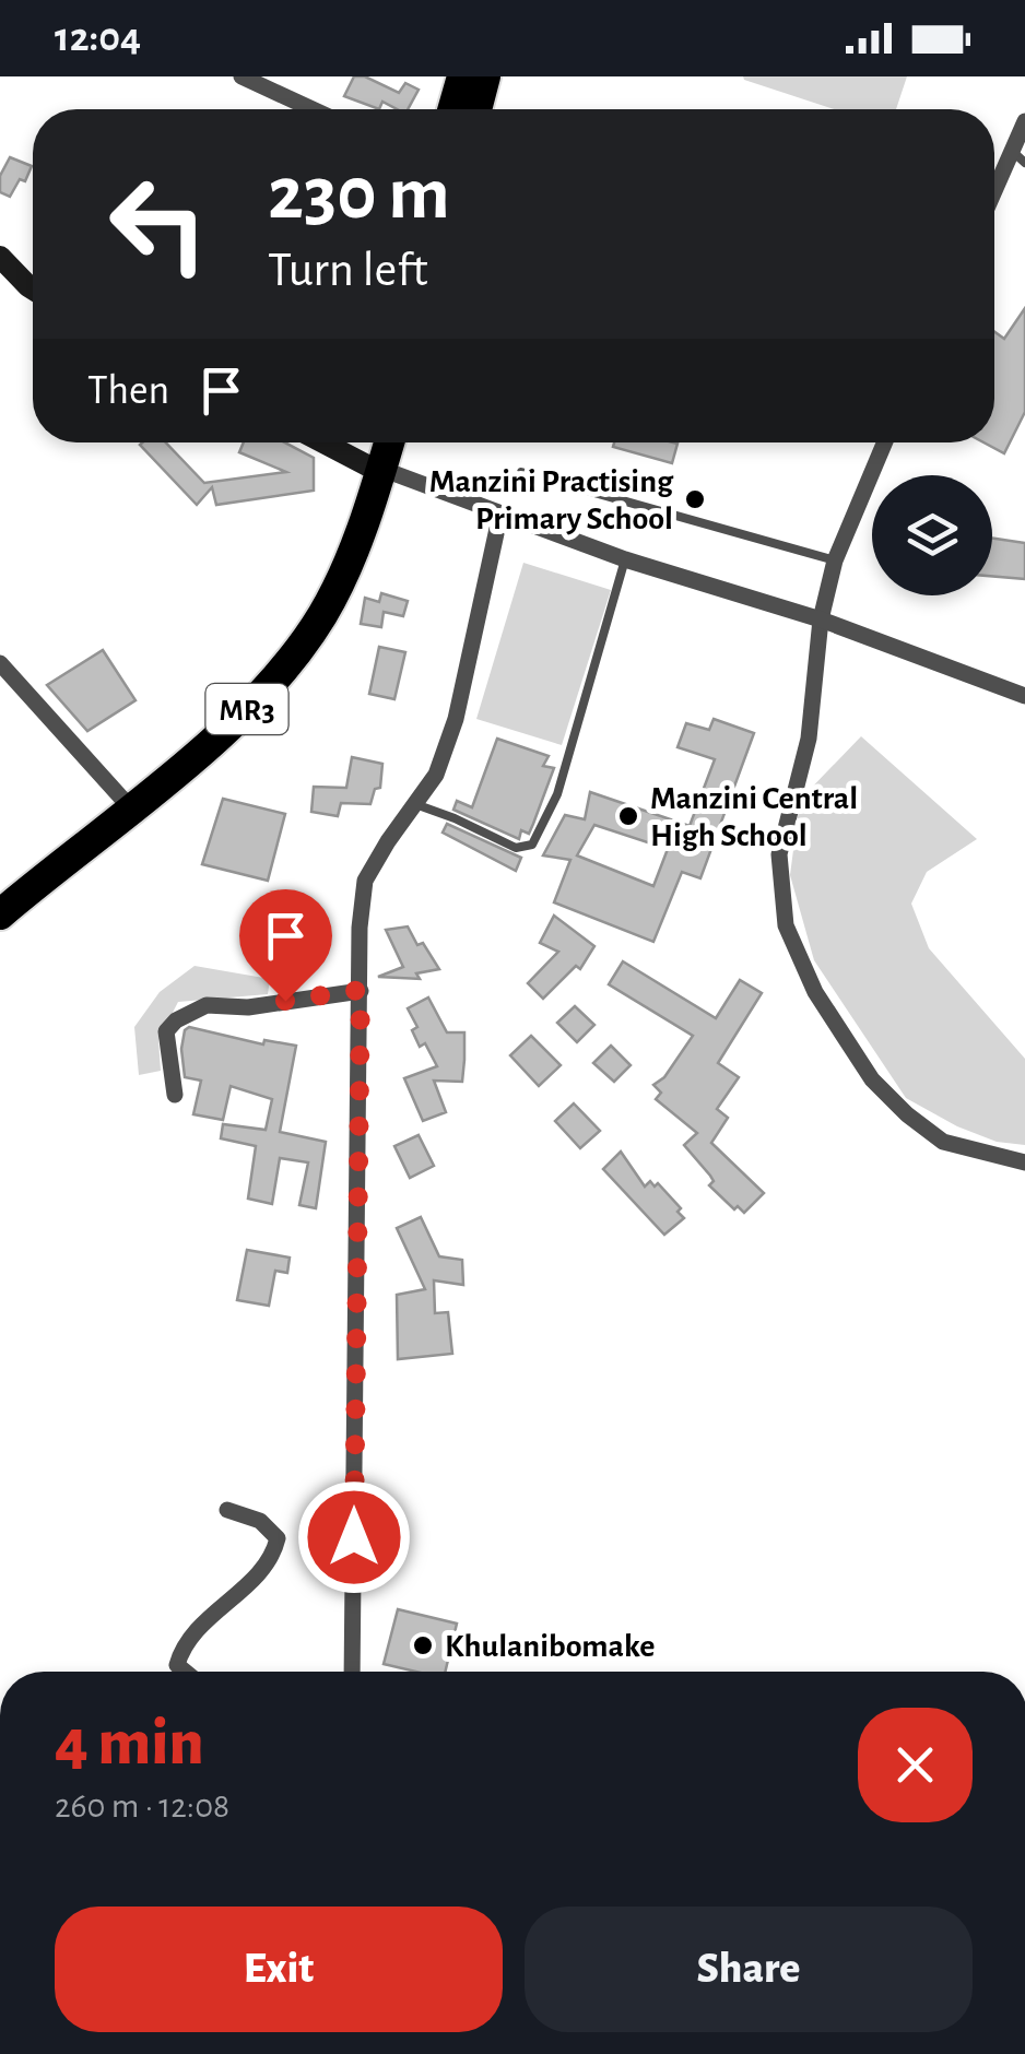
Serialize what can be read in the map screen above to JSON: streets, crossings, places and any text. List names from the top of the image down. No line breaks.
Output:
{"streets":{"highway":["MR3"]},"places":["Manzini Practising Primary School","Manzini Central High School","Khulanibomake"],"page":{"status":"12:04","turn":["230 m","Turn left"],"then":"Then","heading":["4 min","260 m · 12:08"],"buttons":["Exit","Share"]}}
